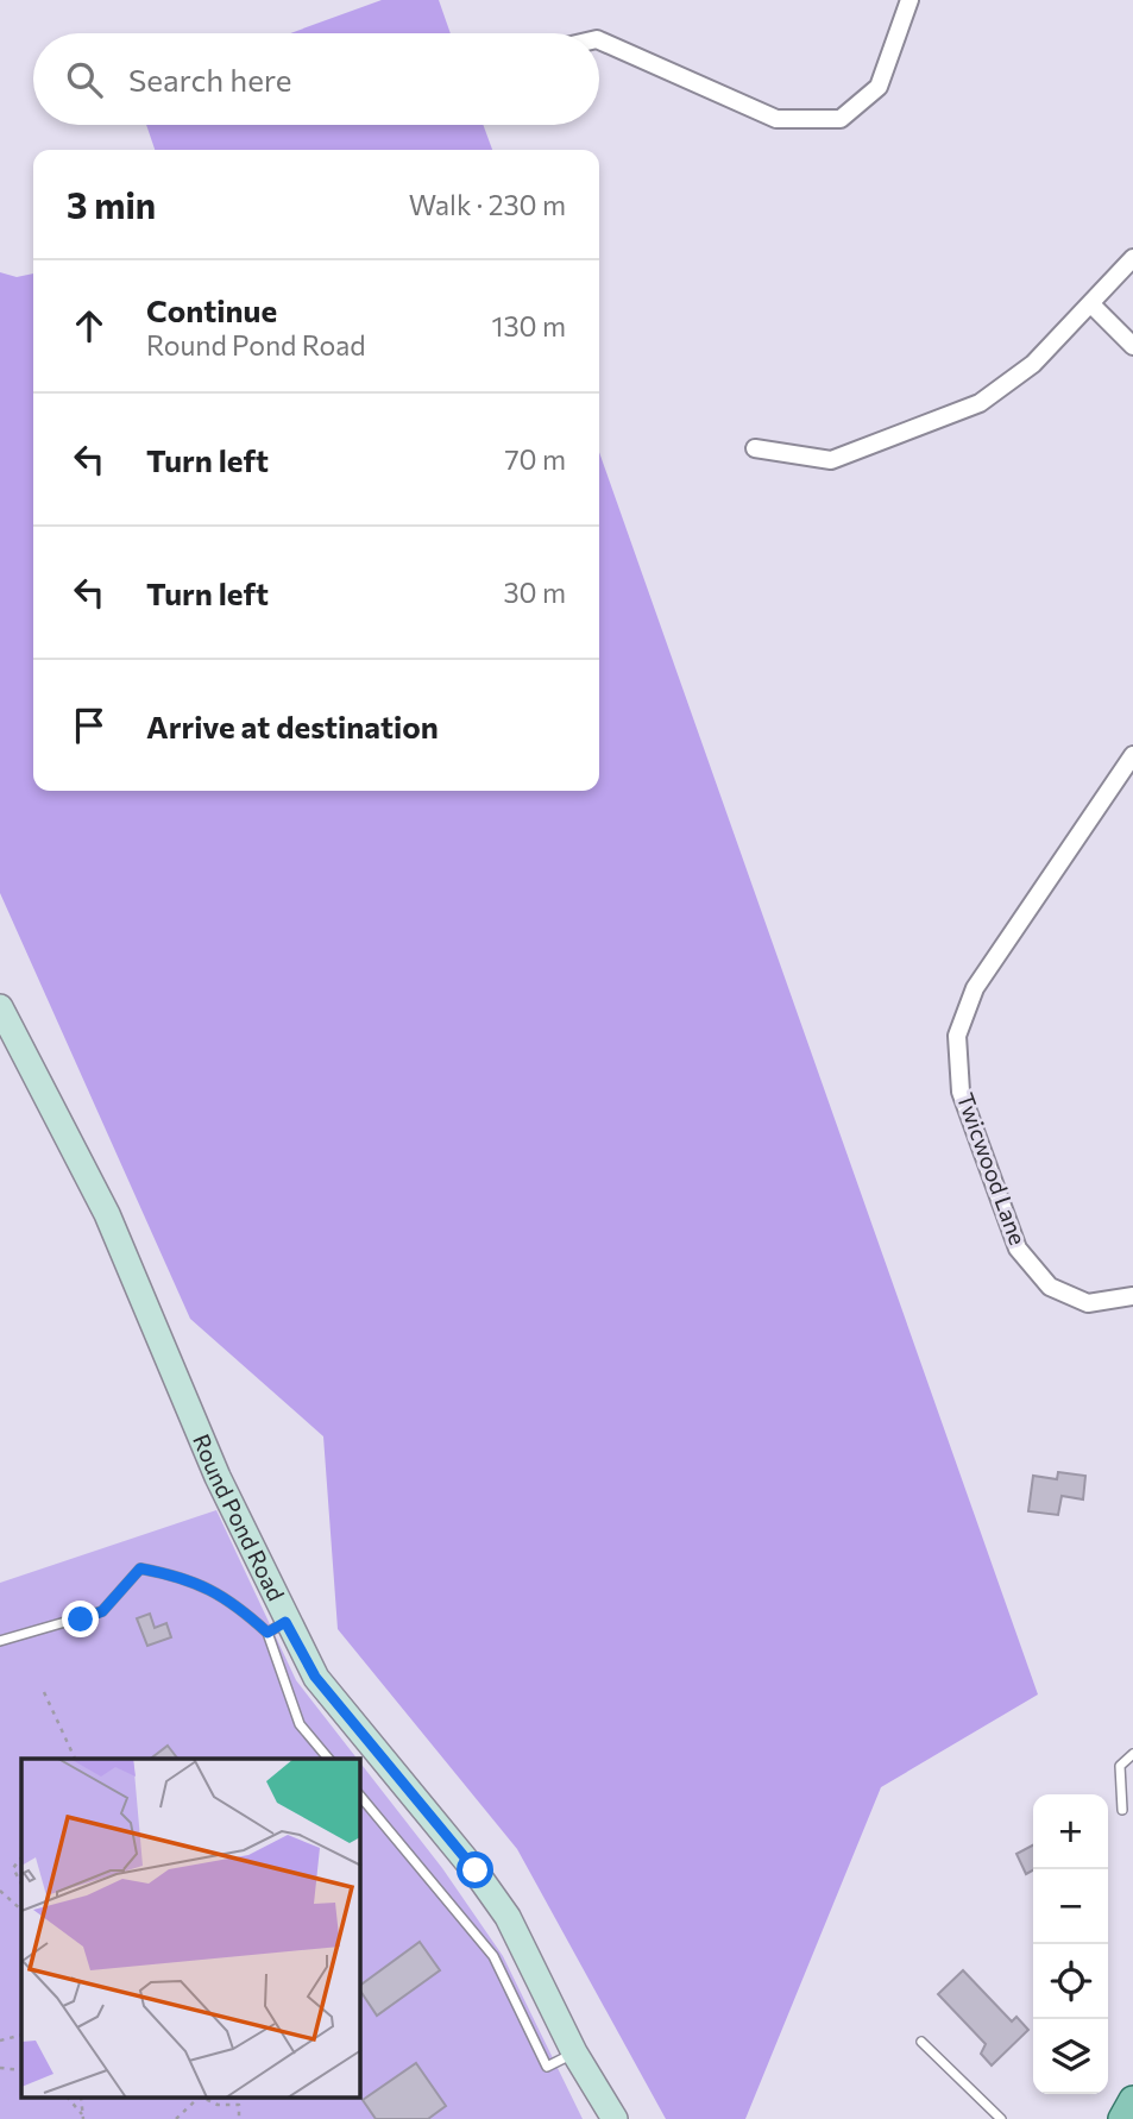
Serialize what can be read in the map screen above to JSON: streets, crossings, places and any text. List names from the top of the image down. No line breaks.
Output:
{"streets":{"street":["Twicwood Lane","Round Pond Road"]},"page":{"search":"Search here","heading":["3 min","Walk · 230 m"],"list":[["Continue","Round Pond Road","130 m"],["Turn left","70 m"],["Turn left","30 m"],"Arrive at destination"],"map_buttons":["+","−"]}}
